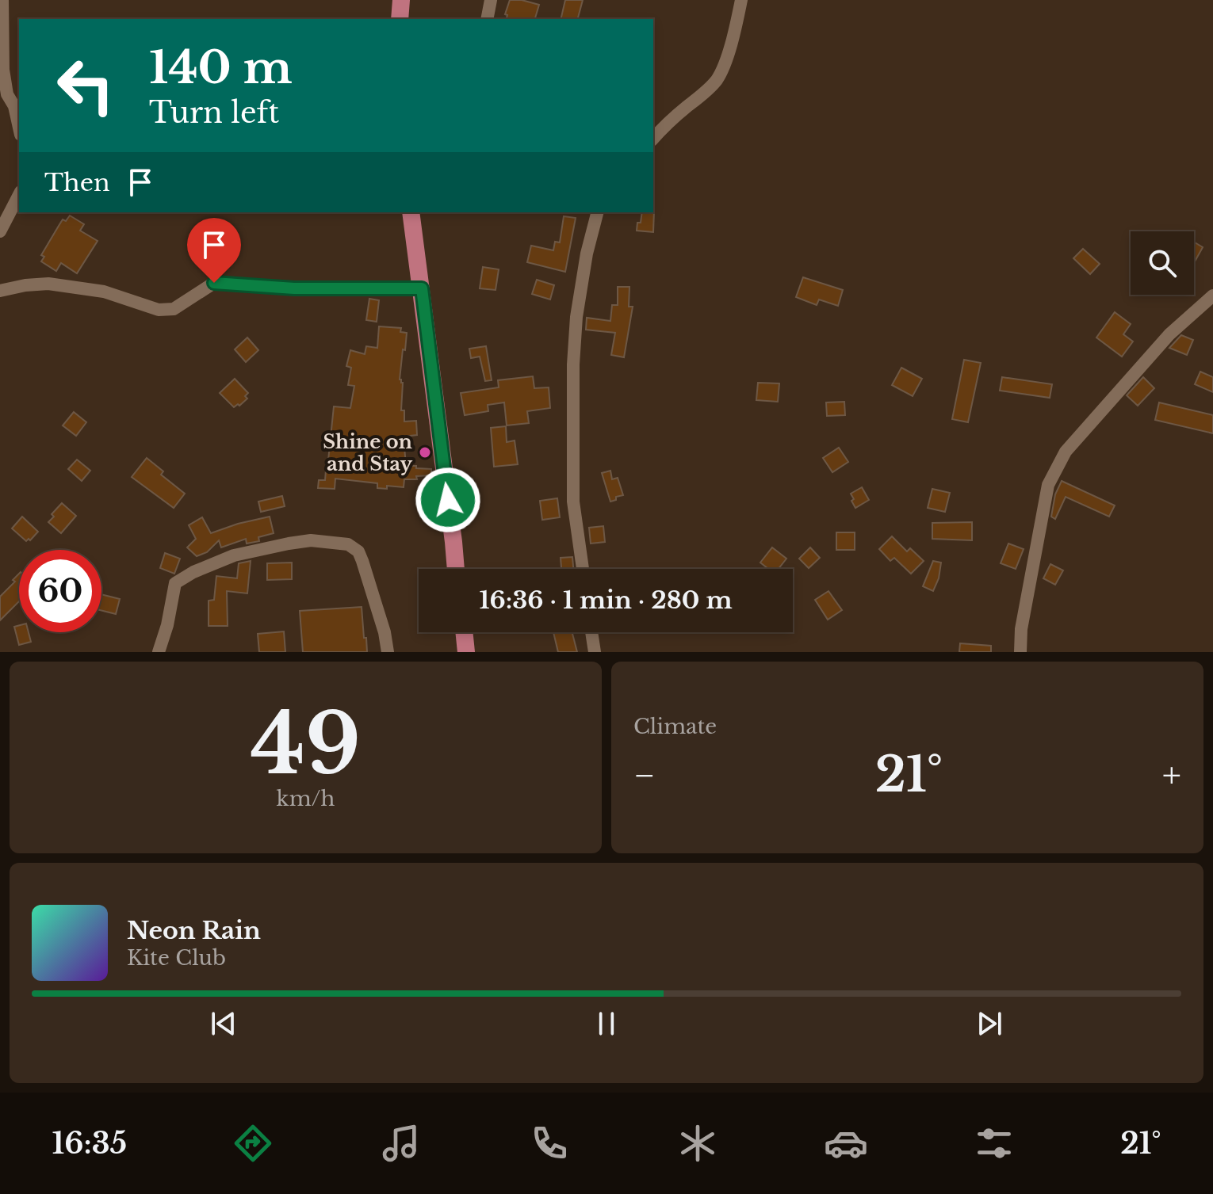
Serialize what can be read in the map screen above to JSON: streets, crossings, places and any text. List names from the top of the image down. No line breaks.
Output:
{"places":["Shine on and Stay"],"page":{"turn":["140 m","Turn left"],"then":"Then","limit":"60","trip":"16:36 · 1 min · 280 m","tile":[["49","km/h"],"Climate"],"heat":["−","21°","+"],"song":["Neon Rain","Kite Club"],"tabs":["16:35","21°"]}}
